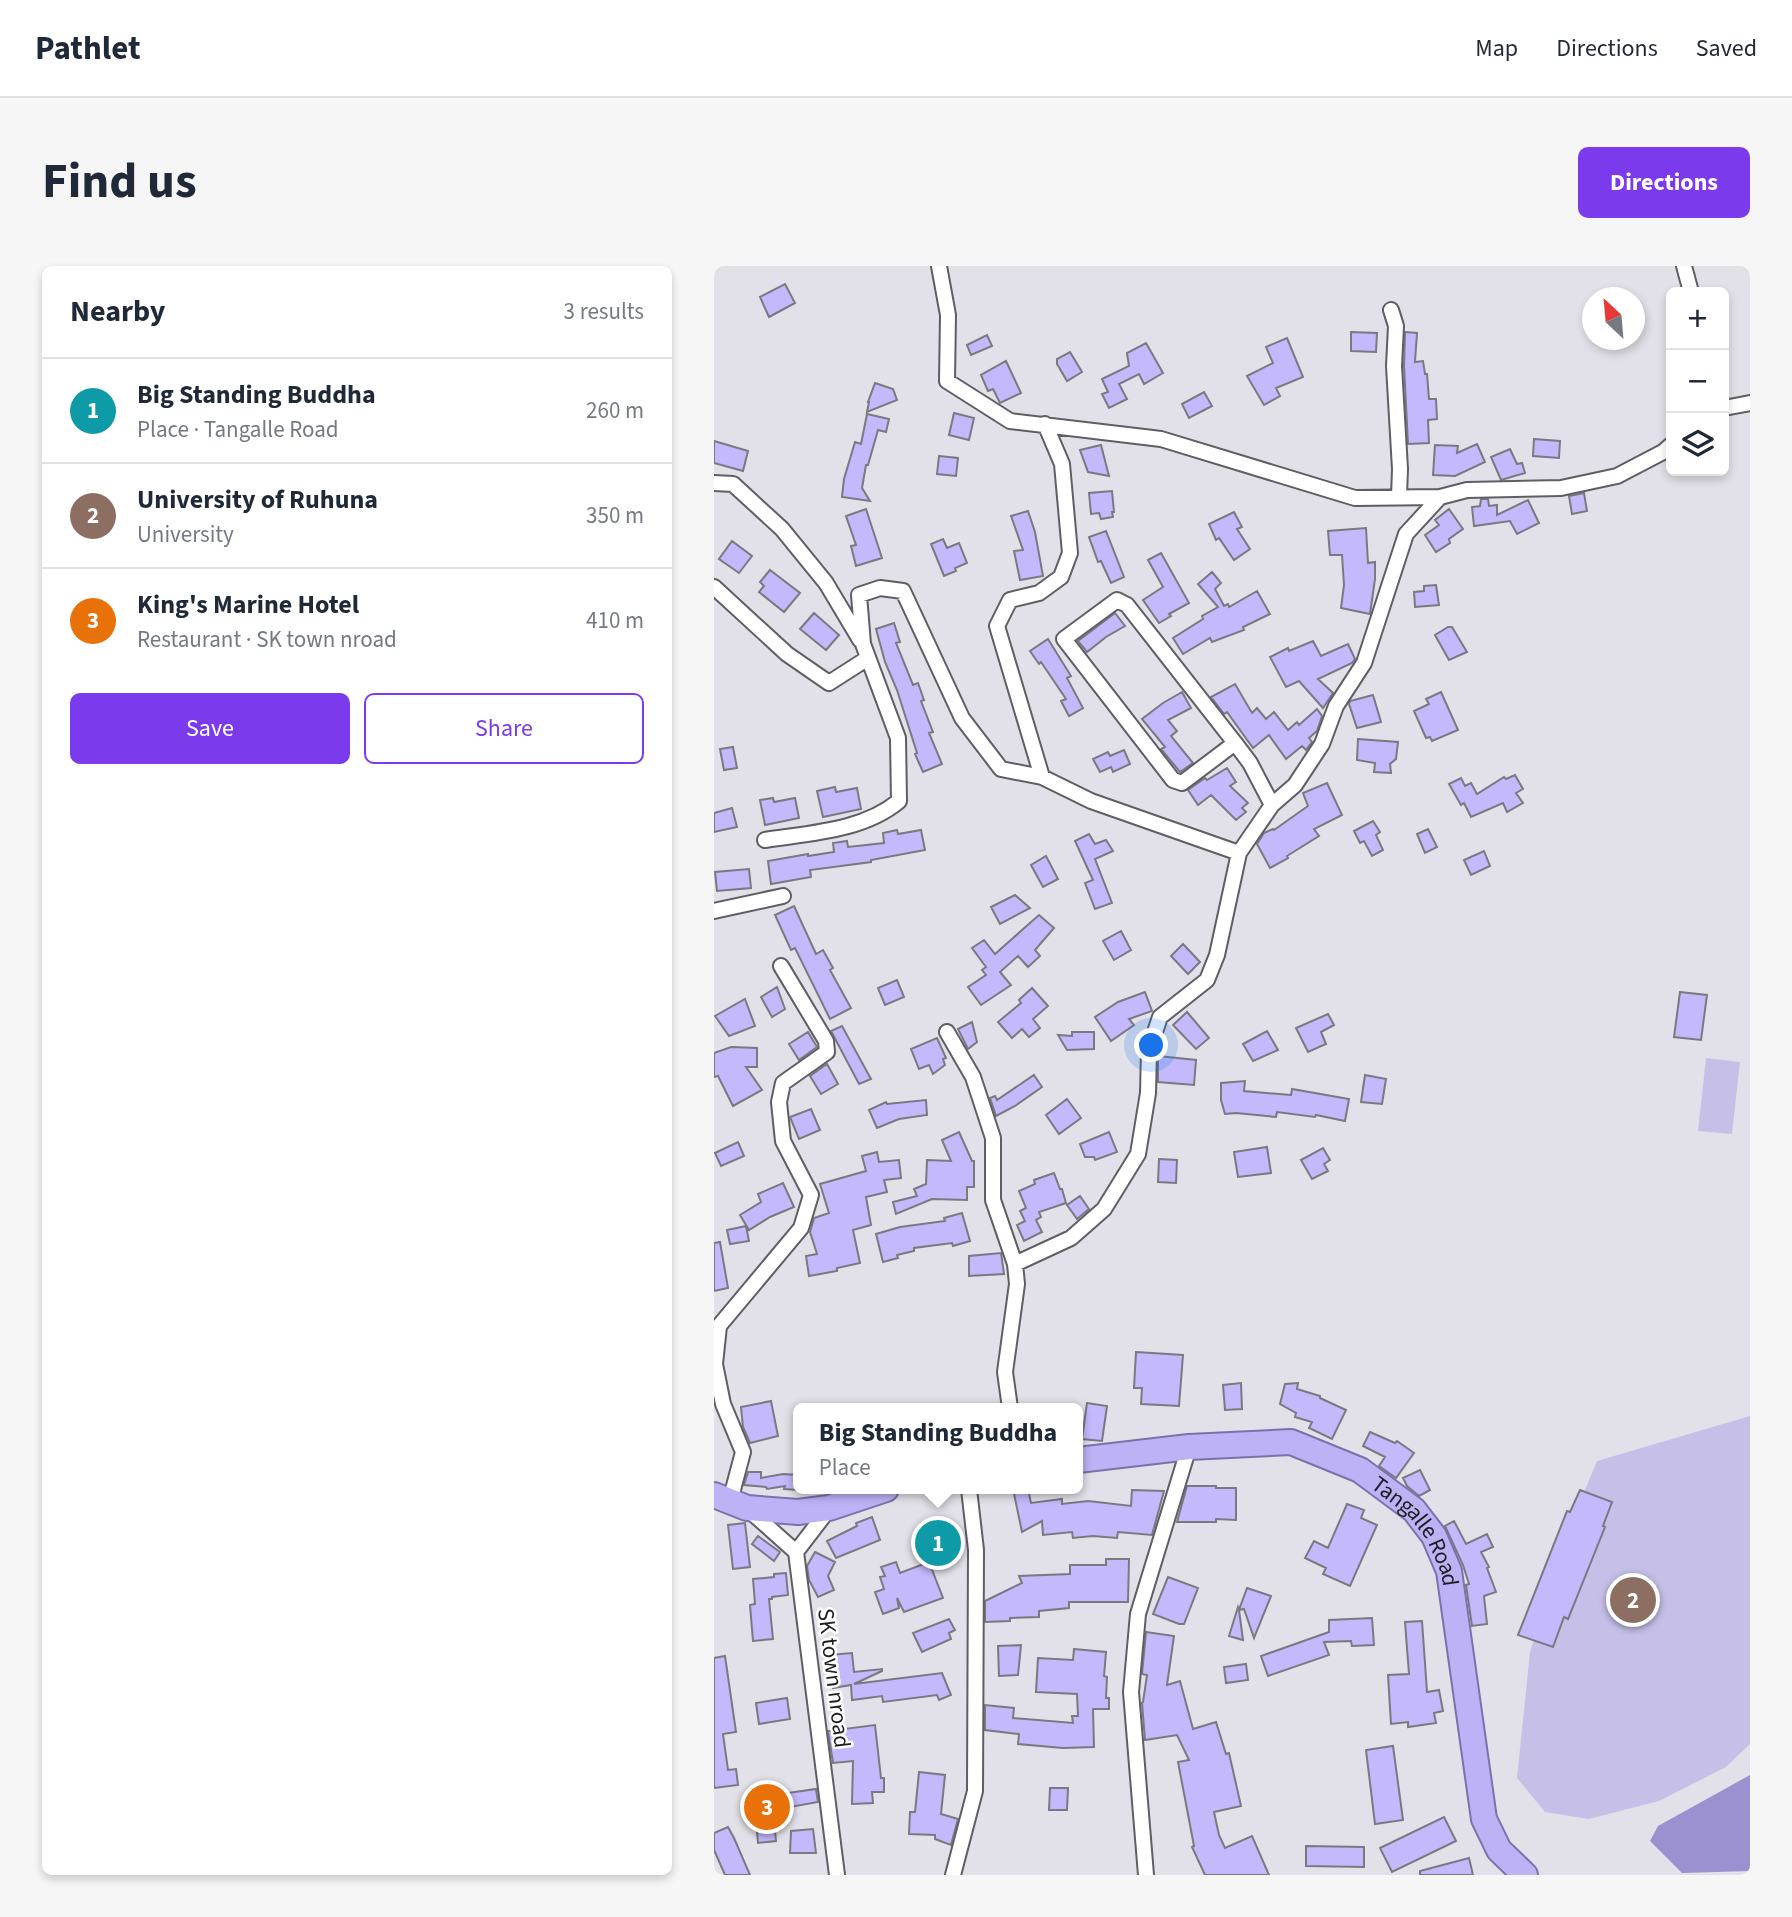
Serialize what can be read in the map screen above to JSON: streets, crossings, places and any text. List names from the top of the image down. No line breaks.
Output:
{"streets":{"highway":["Tangalle Road"],"street":["SK town nroad"]},"north":"top left","page":{"header":"Pathlet","nav":["Map","Directions","Saved"],"title":"Find us","buttons":["Directions",["Save","Share"]],"heading":["Nearby","3 results"],"map_buttons":["+","−"],"list":[{"mark":"1","name":"Big Standing Buddha","note":"Place · Tangalle Road","value":"260 m"},{"mark":"2","name":"University of Ruhuna","note":"University","value":"350 m"},{"mark":"3","name":"King's Marine Hotel","note":"Restaurant · SK town nroad","value":"410 m"}],"popup":["Big Standing Buddha","Place"],"pins":["1","2","3"]}}
